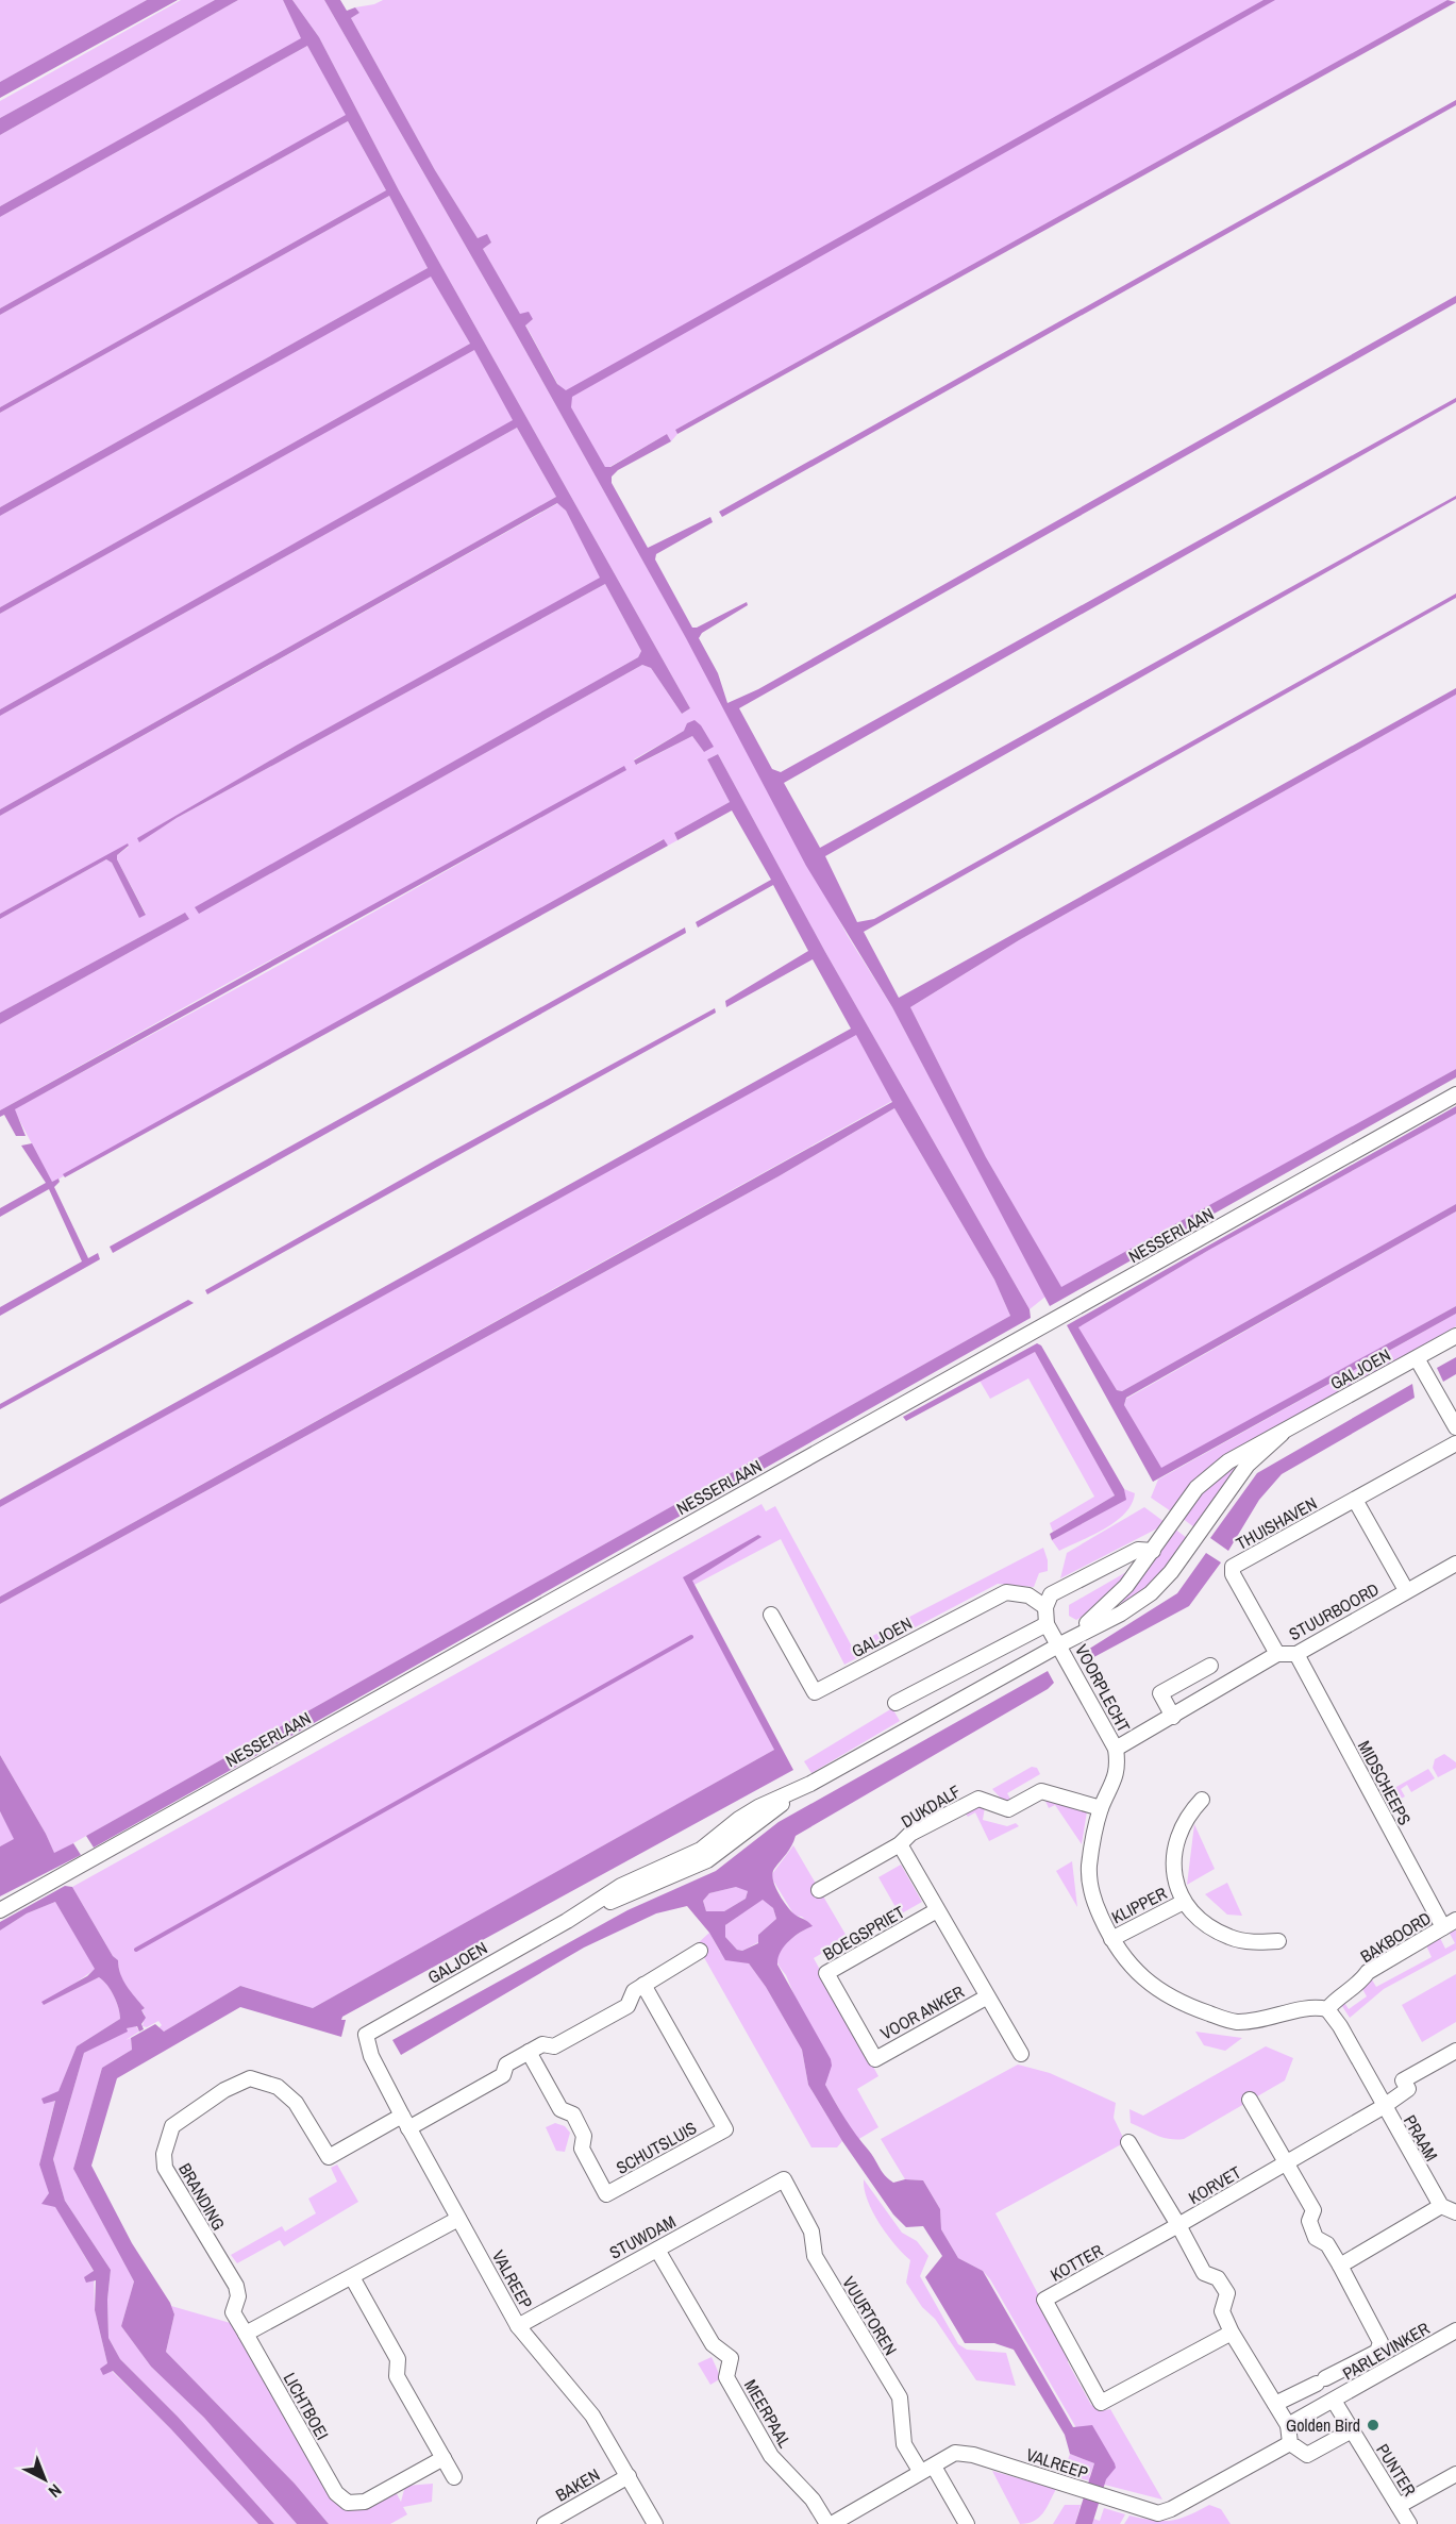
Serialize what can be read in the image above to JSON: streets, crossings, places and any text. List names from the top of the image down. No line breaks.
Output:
{"streets":{"street":["NESSERLAAN","GALJOEN","THUISHAVEN","STUURBOORD","VOORPLECHT","MIDSCHEEPS","DUKDALF","KLIPPER","BOEGSPRIET","BAKBOORD","VOOR ANKER","PRAAM","SCHUTSLUIS","KORVET","BRANDING","STUWDAM","KOTTER","VALREEP","VUURTOREN","PARLEVINKER","LICHTBOEI","MEERPAAL","PUNTER","BAKEN"]},"crossings":[["GALJOEN","VOORPLECHT"],["GALJOEN","VALREEP"],["THUISHAVEN","STUURBOORD"],["STUURBOORD","VOORPLECHT"],["STUURBOORD","MIDSCHEEPS"],["VOORPLECHT","DUKDALF"],["VOORPLECHT","KLIPPER"],["VOORPLECHT","BAKBOORD"],["VOORPLECHT","PRAAM"],["MIDSCHEEPS","BAKBOORD"],["BOEGSPRIET","VOOR ANKER"],["BAKBOORD","PRAAM"],["PRAAM","KORVET"],["KORVET","KOTTER"],["BRANDING","VALREEP"],["BRANDING","LICHTBOEI"],["STUWDAM","VALREEP"],["STUWDAM","VUURTOREN"],["STUWDAM","MEERPAAL"],["VALREEP","VUURTOREN"],["VALREEP","MEERPAAL"],["VALREEP","BAKEN"],["PARLEVINKER","PUNTER"]],"places":["Golden Bird"],"north":"bottom right"}
